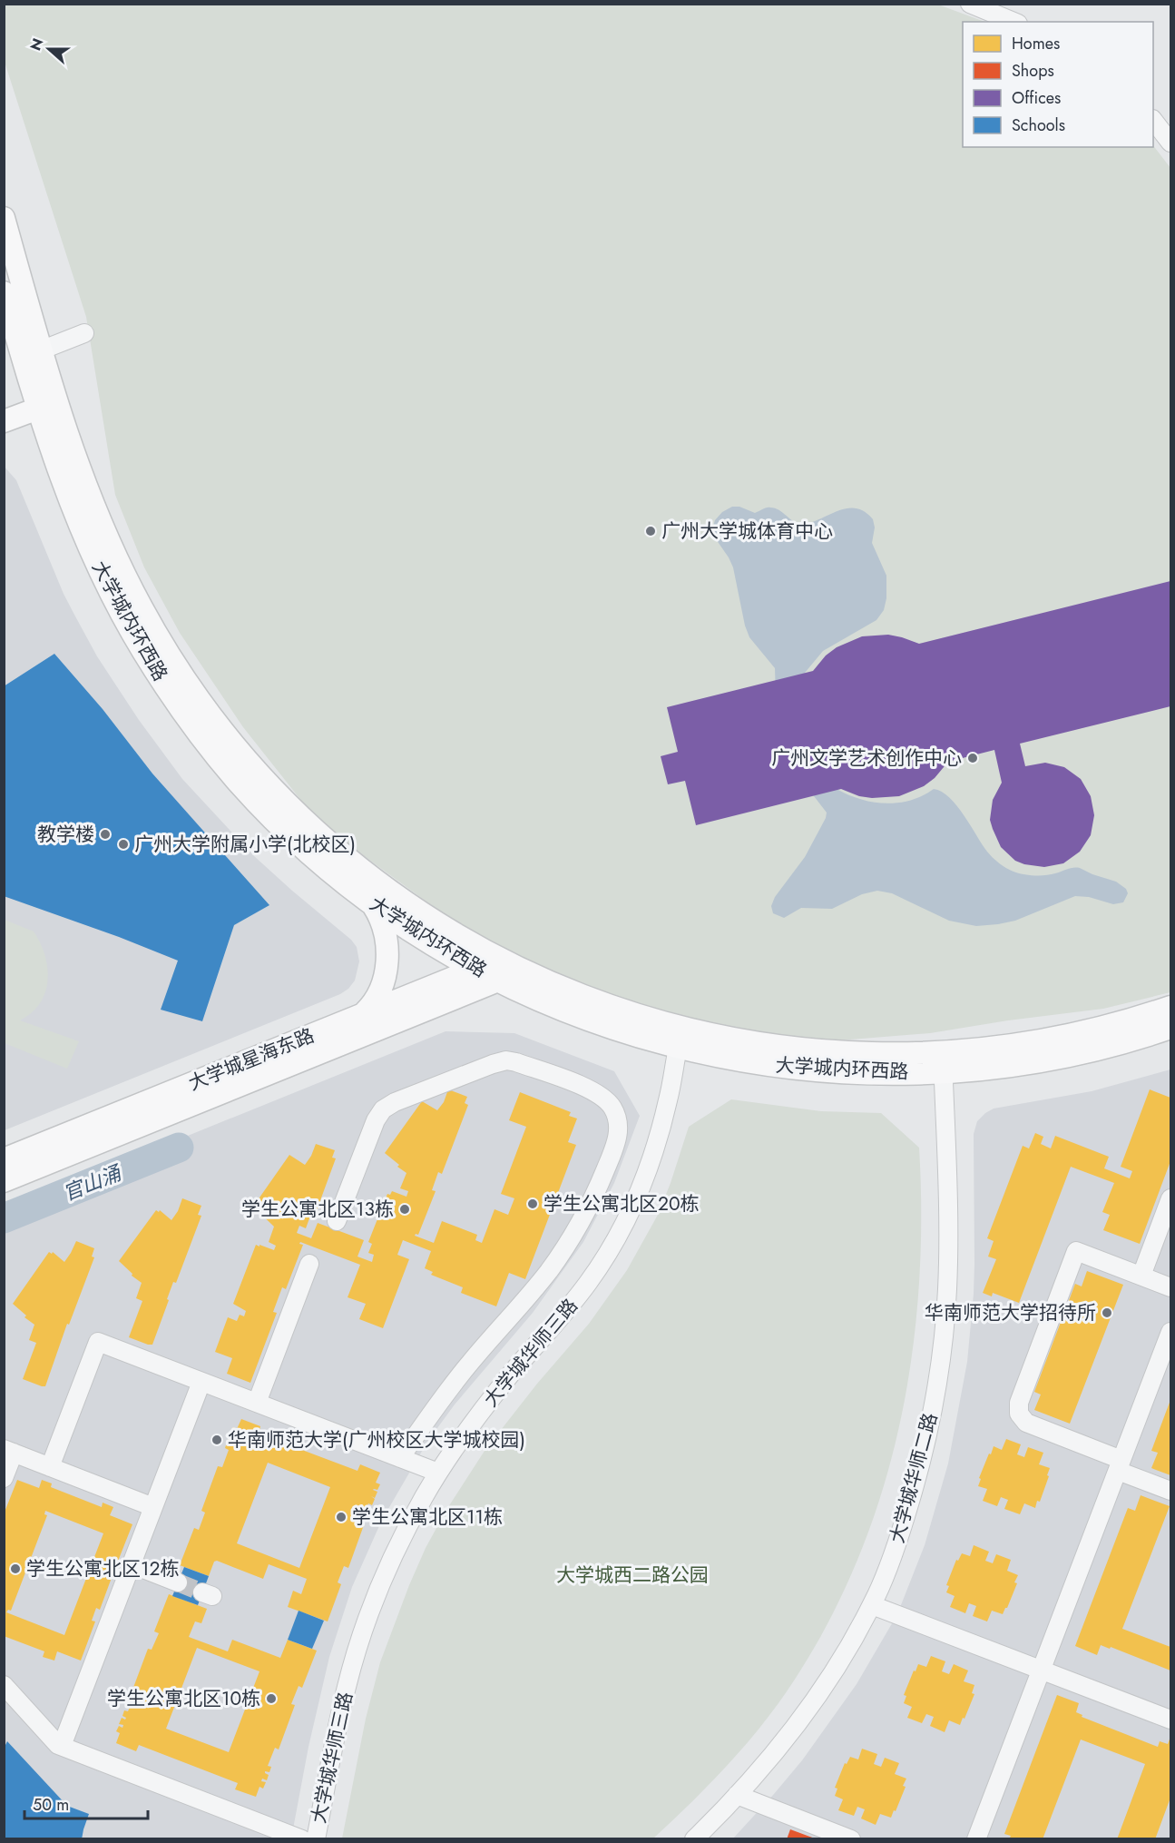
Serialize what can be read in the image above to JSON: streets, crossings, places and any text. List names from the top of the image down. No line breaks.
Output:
{"streets":{"main road":["大学城内环西路","大学城星海东路"],"street":["大学城华师三路","大学城华师二路"]},"crossings":[["大学城内环西路","大学城星海东路"],["大学城内环西路","大学城华师三路"],["大学城内环西路","大学城华师二路"]],"water":["官山涌"],"parks":["大学城西二路公园"],"places":["广州大学城体育中心","广州文学艺术创作中心","教学楼","广州大学附属小学(北校区)","学生公寓北区20栋","学生公寓北区13栋","华南师范大学招待所","华南师范大学(广州校区大学城校园)","学生公寓北区11栋","学生公寓北区12栋","学生公寓北区10栋"],"legend":["Homes","Shops","Offices","Schools"],"scale_bar":"50 m","north":"left"}
